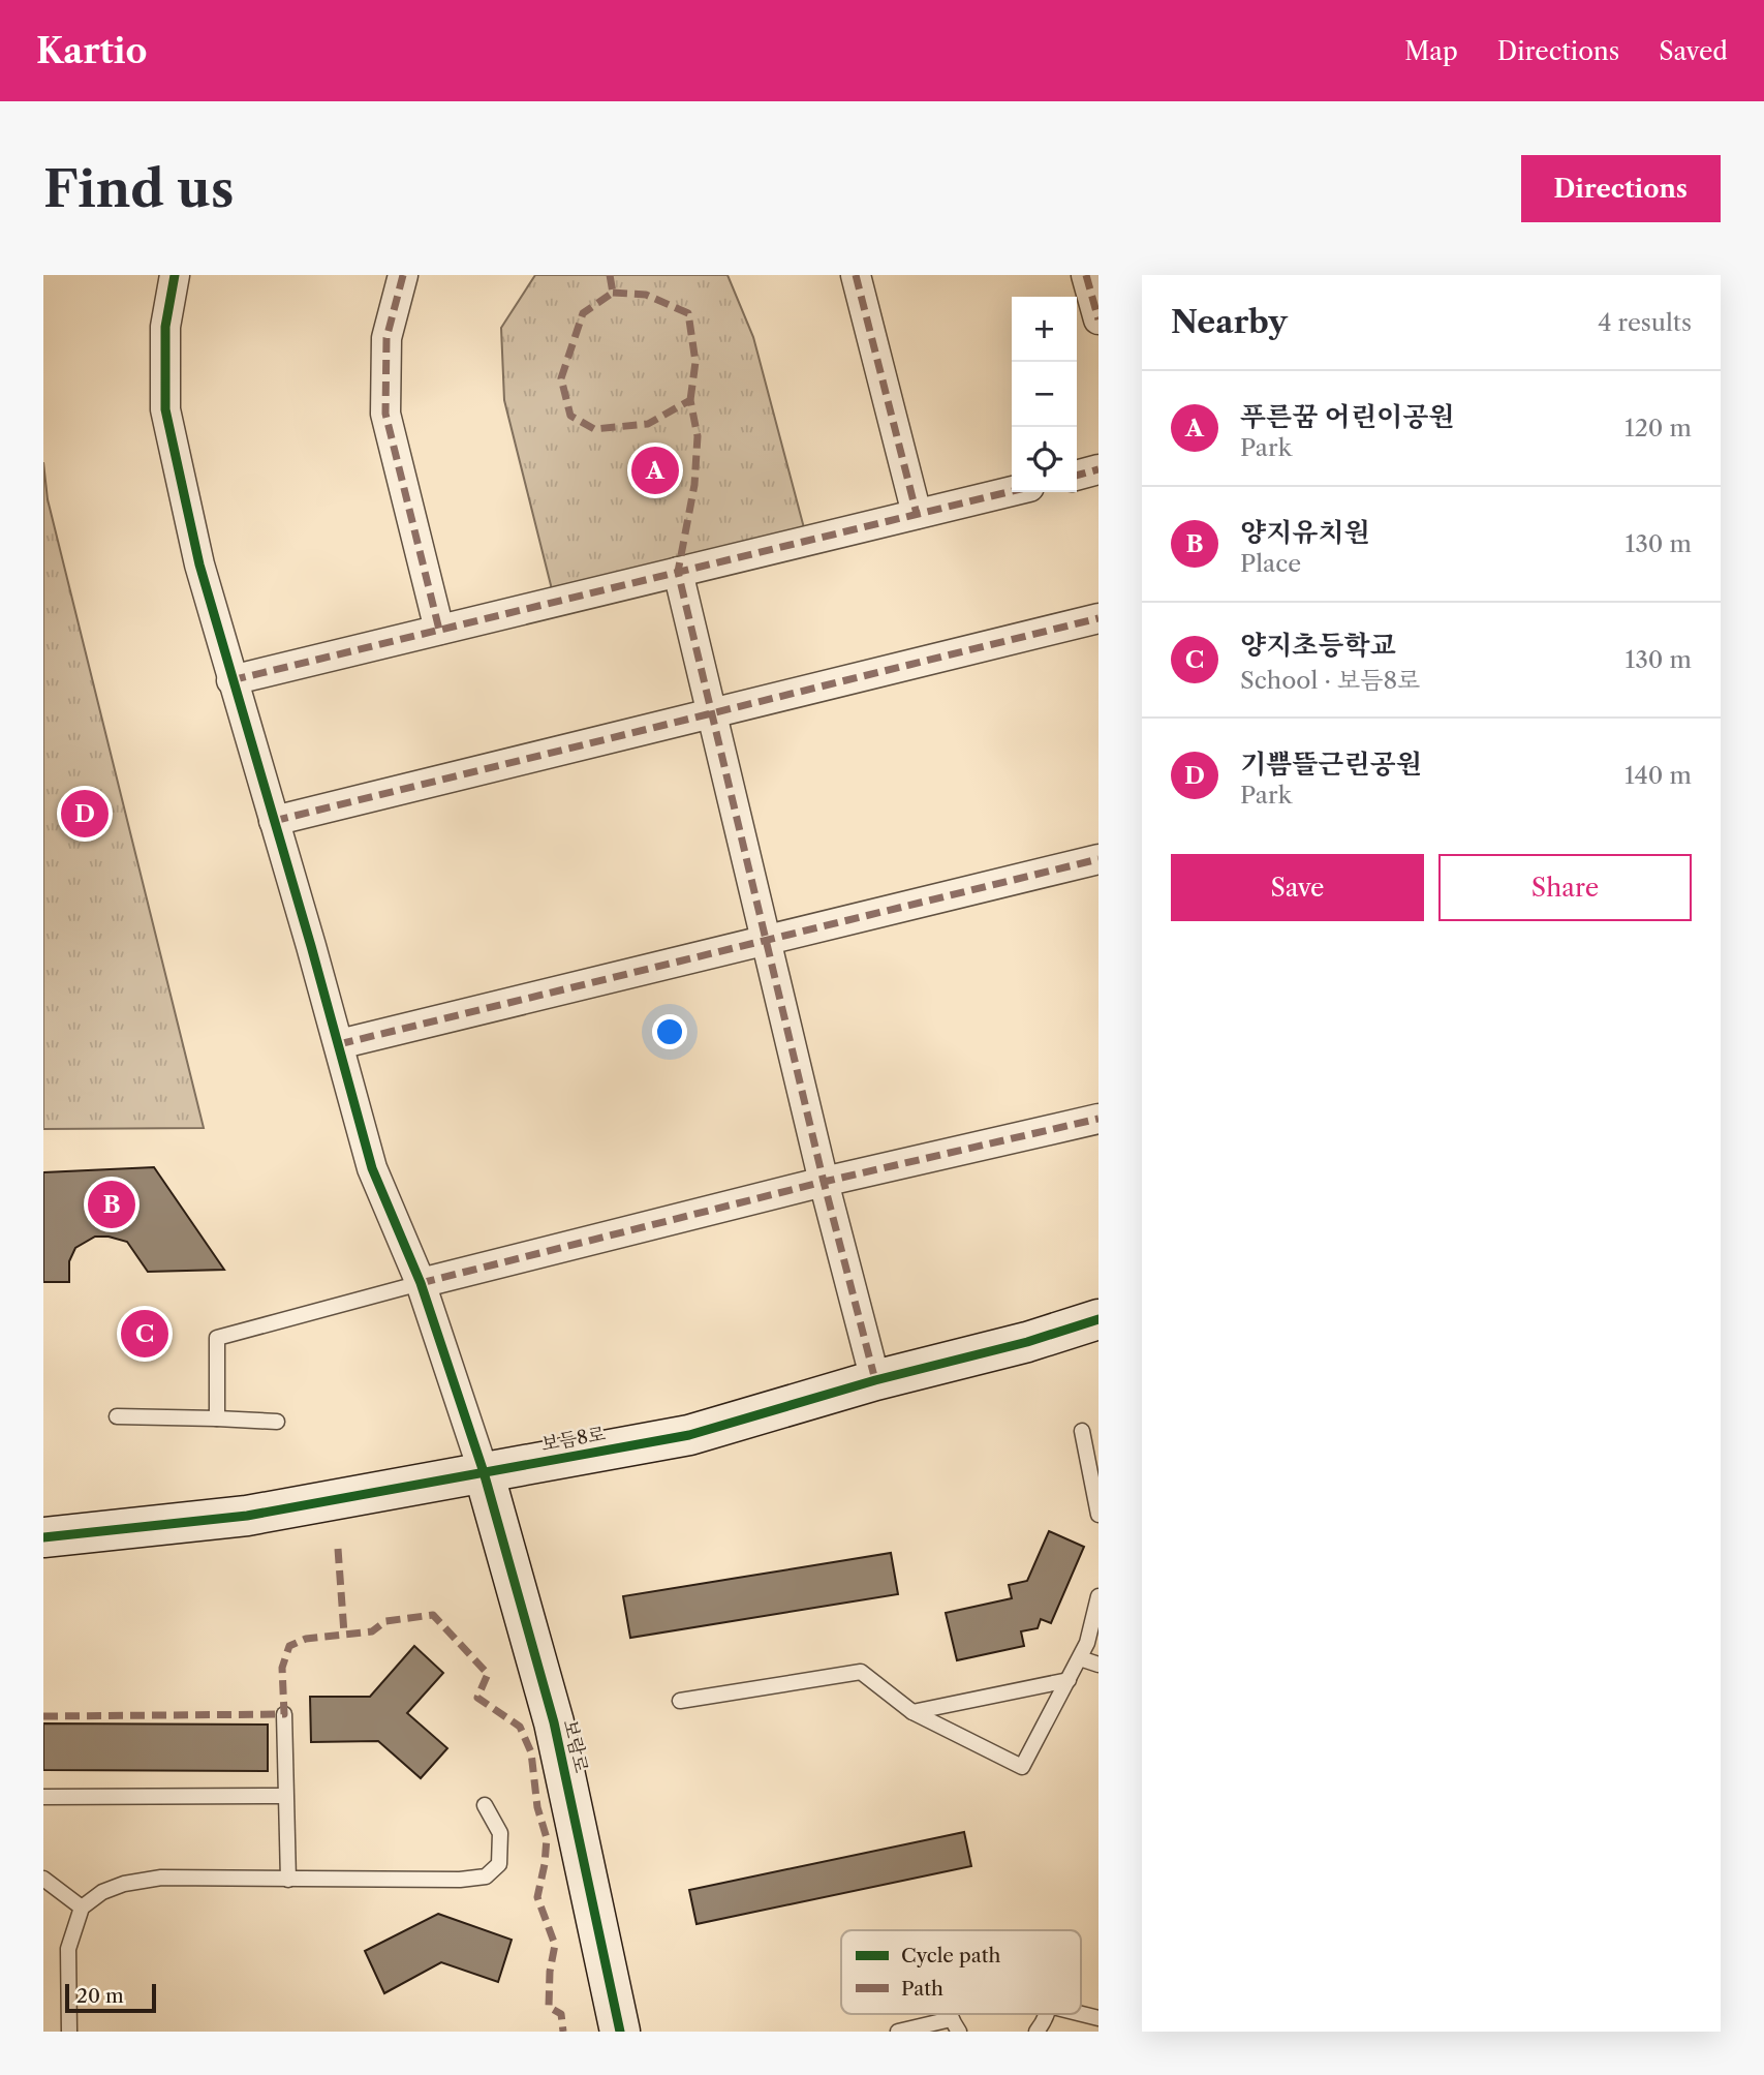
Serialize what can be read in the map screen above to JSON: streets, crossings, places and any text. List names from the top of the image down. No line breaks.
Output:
{"streets":{"street":["보듬8로","보람로"]},"crossings":[["보듬8로","보람로"]],"legend":["Cycle path","Path"],"scale_bar":"20 m","page":{"header":"Kartio","nav":["Map","Directions","Saved"],"buttons":["Directions",["Save","Share"]],"title":"Find us","heading":["Nearby","4 results"],"map_buttons":["+","−"],"list":[{"mark":"A","name":"푸른꿈 어린이공원","note":"Park","value":"120 m"},{"mark":"B","name":"양지유치원","note":"Place","value":"130 m"},{"mark":"C","name":"양지초등학교","note":"School · 보듬8로","value":"130 m"},{"mark":"D","name":"기쁨뜰근린공원","note":"Park","value":"140 m"}],"pins":["A","D","B","C"],"scale":"20 m"}}
